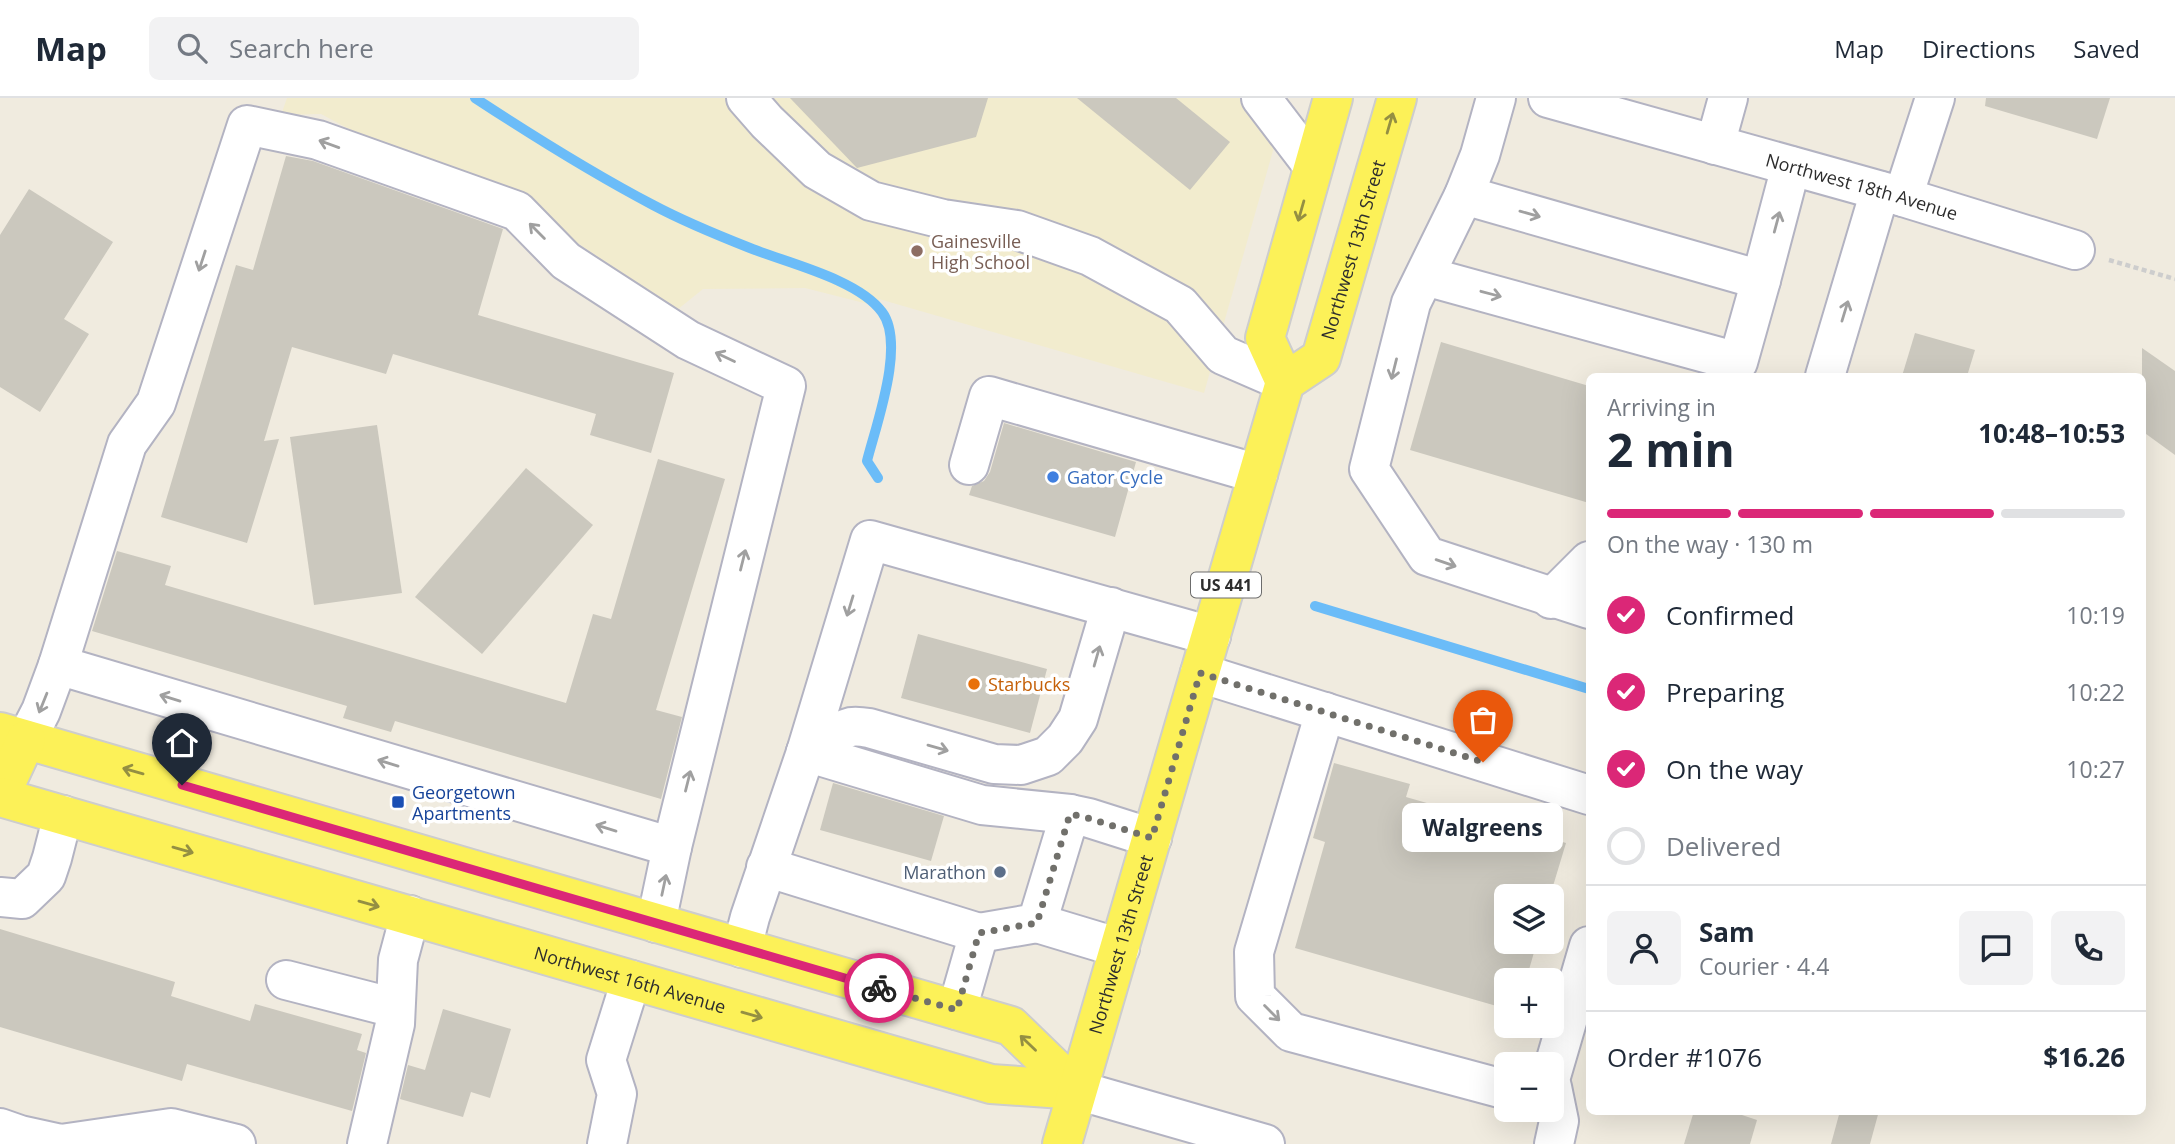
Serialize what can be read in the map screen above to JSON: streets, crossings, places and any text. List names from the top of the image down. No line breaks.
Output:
{"streets":{"main road":["Northwest 13th Street","US 441","Northwest 16th Avenue"],"street":["Northwest 18th Avenue"]},"crossings":[["Northwest 13th Street","Northwest 16th Avenue"]],"places":{"other":["Gainesville High School","Gator Cycle","Starbucks","Walgreens","Marathon"],"transit":["Georgetown Apartments"]},"page":{"header":"Map","search":"Search here","nav":["Map","Directions","Saved"],"heading":["2 min","Arriving in","10:48–10:53"],"panel":["Sam","Courier · 4.4","Order #1076","$16.26"],"bar":"On the way · 130 m","list":[["Confirmed","10:19"],["Preparing","10:22"],["On the way","10:27"],"Delivered"],"bubble":"Walgreens","map_buttons":["+","−"]}}
